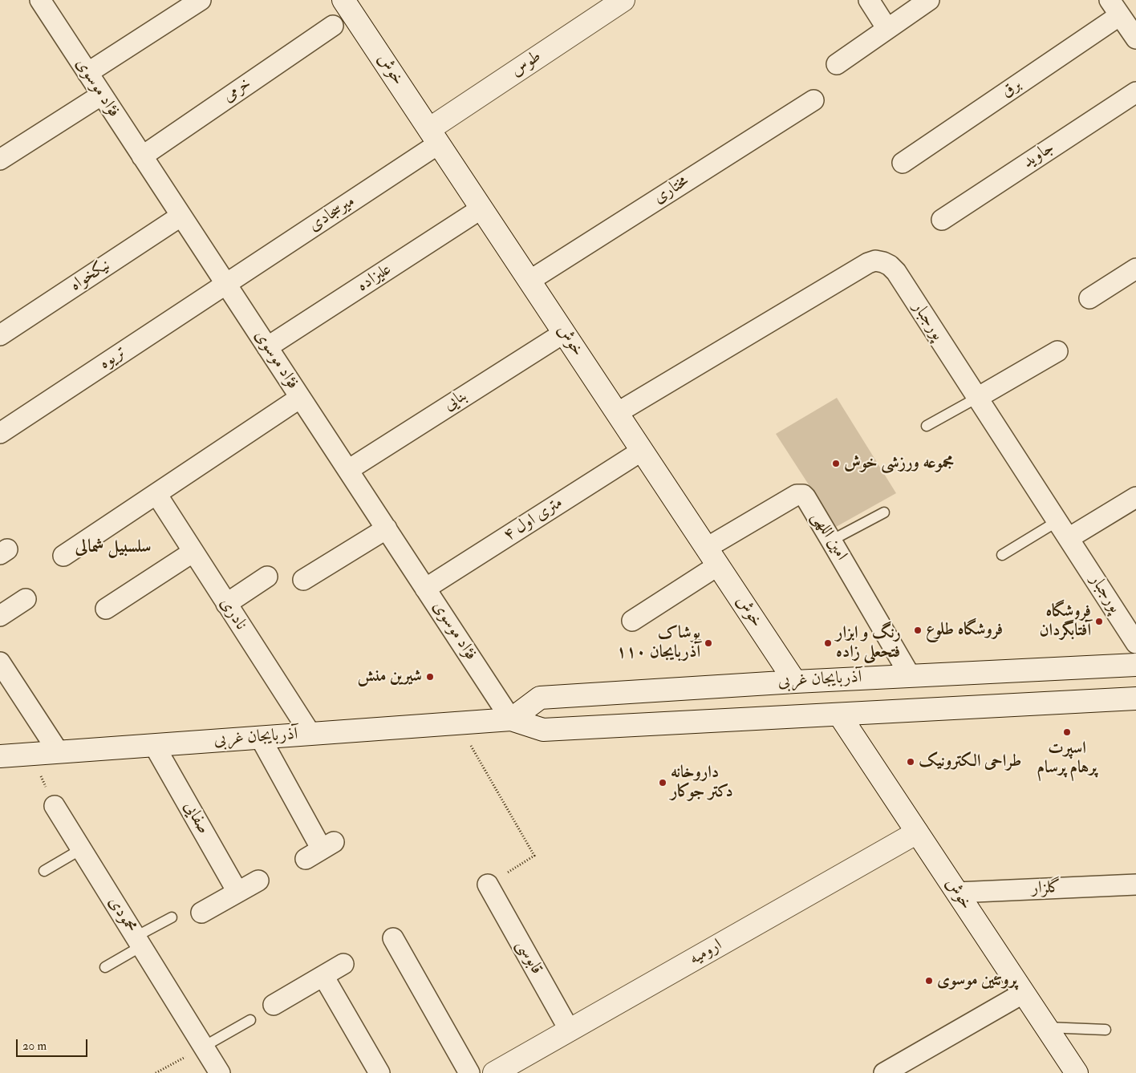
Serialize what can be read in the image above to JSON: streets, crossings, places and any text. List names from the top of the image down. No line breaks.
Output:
{"streets":{"main road":["طوس","خوش","آذربایجان غربی","ارومیه"],"street":["فؤاد موسوی","برق","خرمی","جاوید","مختاری","میرسجادی","نیکخواه","علیزاده","پورجبار","تریوه","بنایی","۴ متری اول","امین اللهی","نادری","صفایی","گلزار","محمودی","قابوسی"]},"crossings":[["طوس","خوش"],["طوس","میرسجادی"],["خوش","مختاری"],["خوش","میرسجادی"],["خوش","علیزاده"],["خوش","پورجبار"],["خوش","بنایی"],["خوش","۴ متری اول"],["خوش","امین اللهی"],["خوش","آذربایجان غربی"],["خوش","گلزار"],["خوش","ارومیه"],["فؤاد موسوی","خرمی"],["فؤاد موسوی","میرسجادی"],["فؤاد موسوی","نیکخواه"],["فؤاد موسوی","علیزاده"],["فؤاد موسوی","تریوه"],["فؤاد موسوی","بنایی"],["فؤاد موسوی","۴ متری اول"],["فؤاد موسوی","آذربایجان غربی"],["میرسجادی","تریوه"],["امین اللهی","آذربایجان غربی"],["نادری","آذربایجان غربی"],["آذربایجان غربی","صفایی"],["ارومیه","قابوسی"]],"districts":["سلسبیل شمالی"],"places":["مجموعه ورزشی خوش","فروشگاه آفتابگردان","فروشگاه طلوع","پوشاک آذربایجان ۱۱۰","رنگ و ابزار فتحعلی زاده","شیرین منش","اسپرت پرهام پرسام","طراحی الکترونیک","داروخانه دکتر جوکار","پروتئین موسوی"],"scale_bar":"20 m"}
